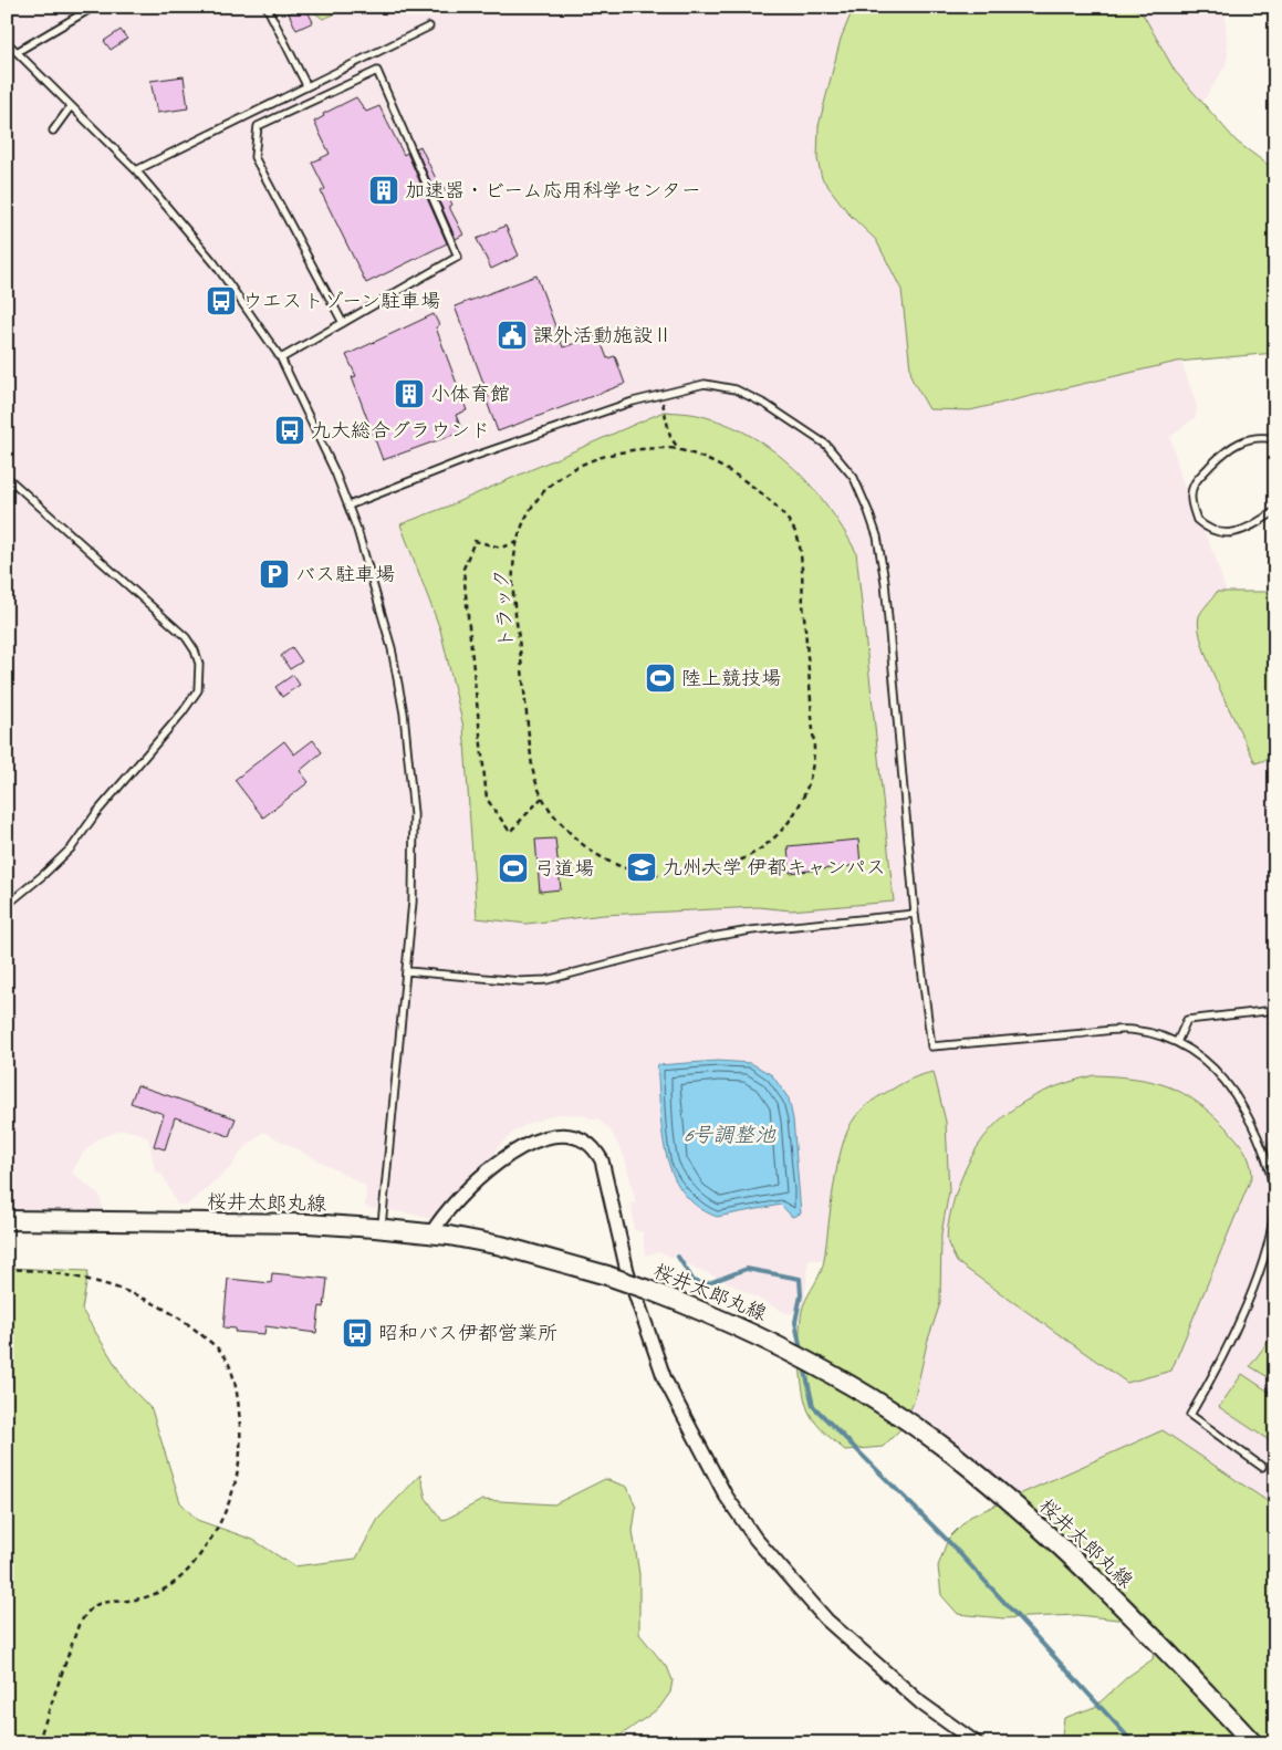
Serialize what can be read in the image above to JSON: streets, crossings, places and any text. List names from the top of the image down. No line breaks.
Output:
{"streets":{"main road":["桜井太郎丸線"],"path":["トラック"]},"water":["6号調整池"],"places":{"building":["加速器・ビーム応用科学センター","小体育館"],"bus stop":["ウエストゾーン駐車場","九大総合グラウンド","昭和バス伊都営業所"],"public building":["課外活動施設Ⅱ"],"parking":["バス駐車場"],"sports":["陸上競技場","弓道場"],"school or university":["九州大学 伊都キャンパス"]}}
